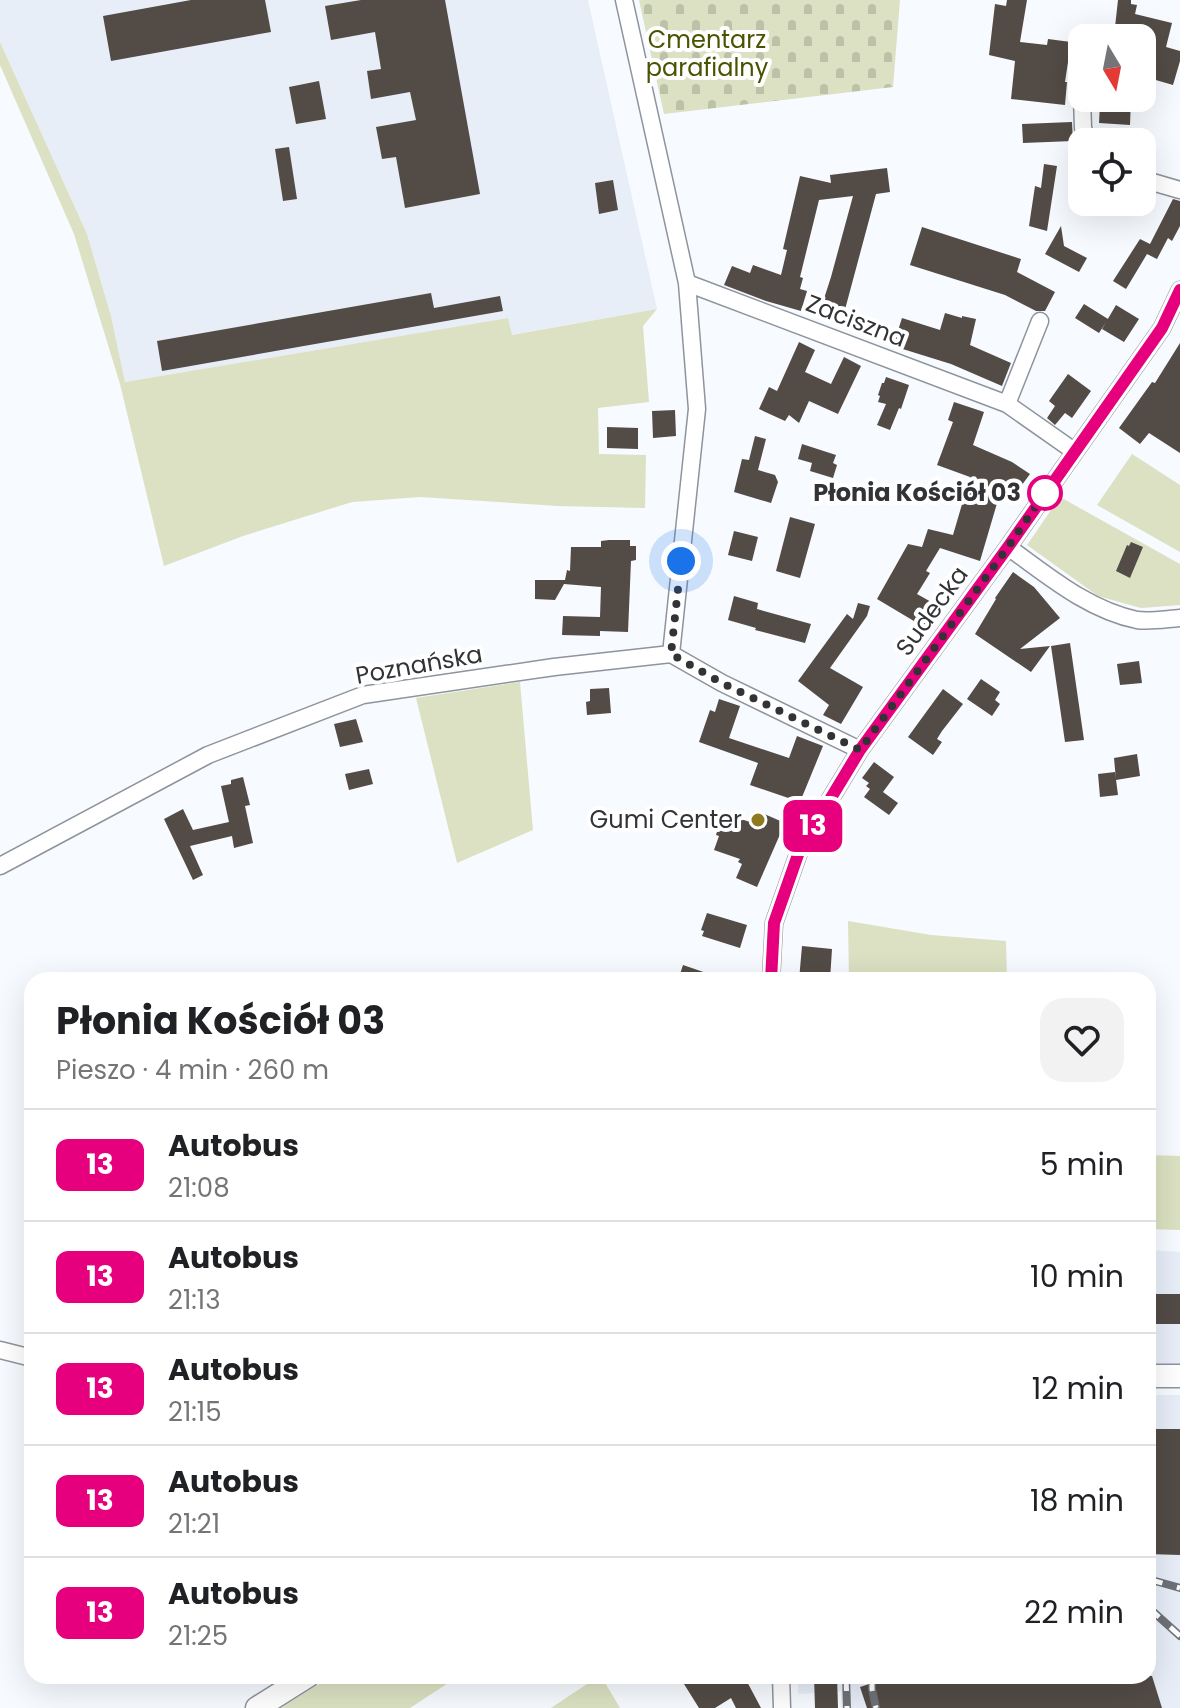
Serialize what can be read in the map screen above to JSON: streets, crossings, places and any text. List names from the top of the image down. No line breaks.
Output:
{"streets":{"street":["Zaciszna","Sudecka","Poznańska"]},"crossings":[["Zaciszna","Sudecka"]],"parks":["Cmentarz parafialny"],"places":["Płonia Kościół 03","Gumi Center"],"lines":["bus line 13"],"north":"bottom","page":{"on_map":"13","heading":["Płonia Kościół 03","Pieszo · 4 min · 260 m"],"list":[{"mark":"13","name":"Autobus","note":"21:08","value":"5 min"},{"mark":"13","name":"Autobus","note":"21:13","value":"10 min"},{"mark":"13","name":"Autobus","note":"21:15","value":"12 min"},{"mark":"13","name":"Autobus","note":"21:21","value":"18 min"},{"mark":"13","name":"Autobus","note":"21:25","value":"22 min"}]}}
